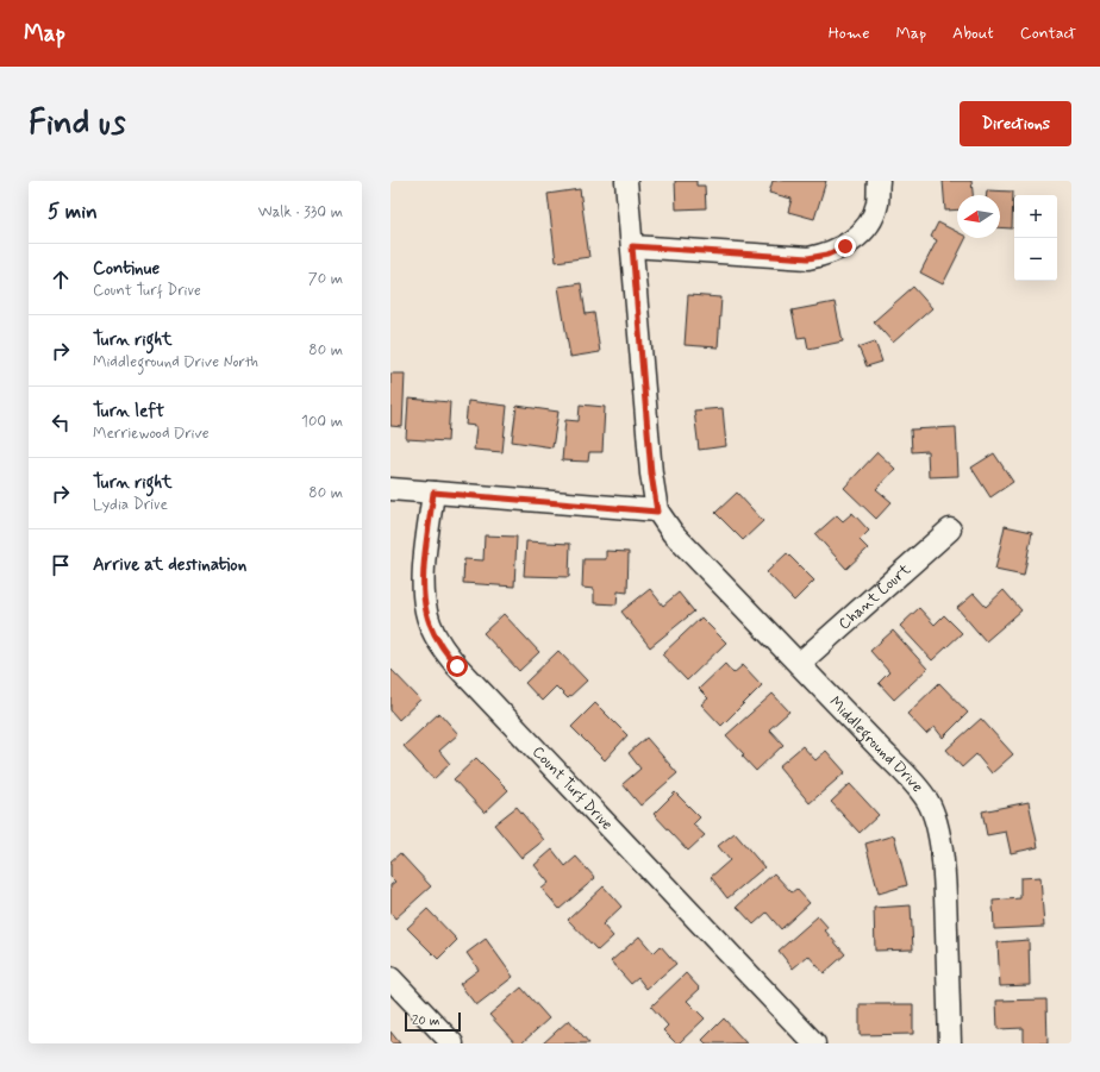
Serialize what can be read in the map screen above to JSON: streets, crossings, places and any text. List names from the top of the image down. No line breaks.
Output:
{"streets":{"street":["Chant Court","Middleground Drive","Count Turf Drive"]},"crossings":[["Chant Court","Middleground Drive"]],"scale_bar":"20 m","north":"left","page":{"header":"Map","nav":["Home","Map","About","Contact"],"buttons":"Directions","title":"Find us","heading":["5 min","Walk · 330 m"],"map_buttons":["+","−"],"list":[["Continue","Count Turf Drive","70 m"],["Turn right","Middleground Drive North","80 m"],["Turn left","Merriewood Drive","100 m"],["Turn right","Lydia Drive","80 m"],"Arrive at destination"],"scale":"20 m"}}
